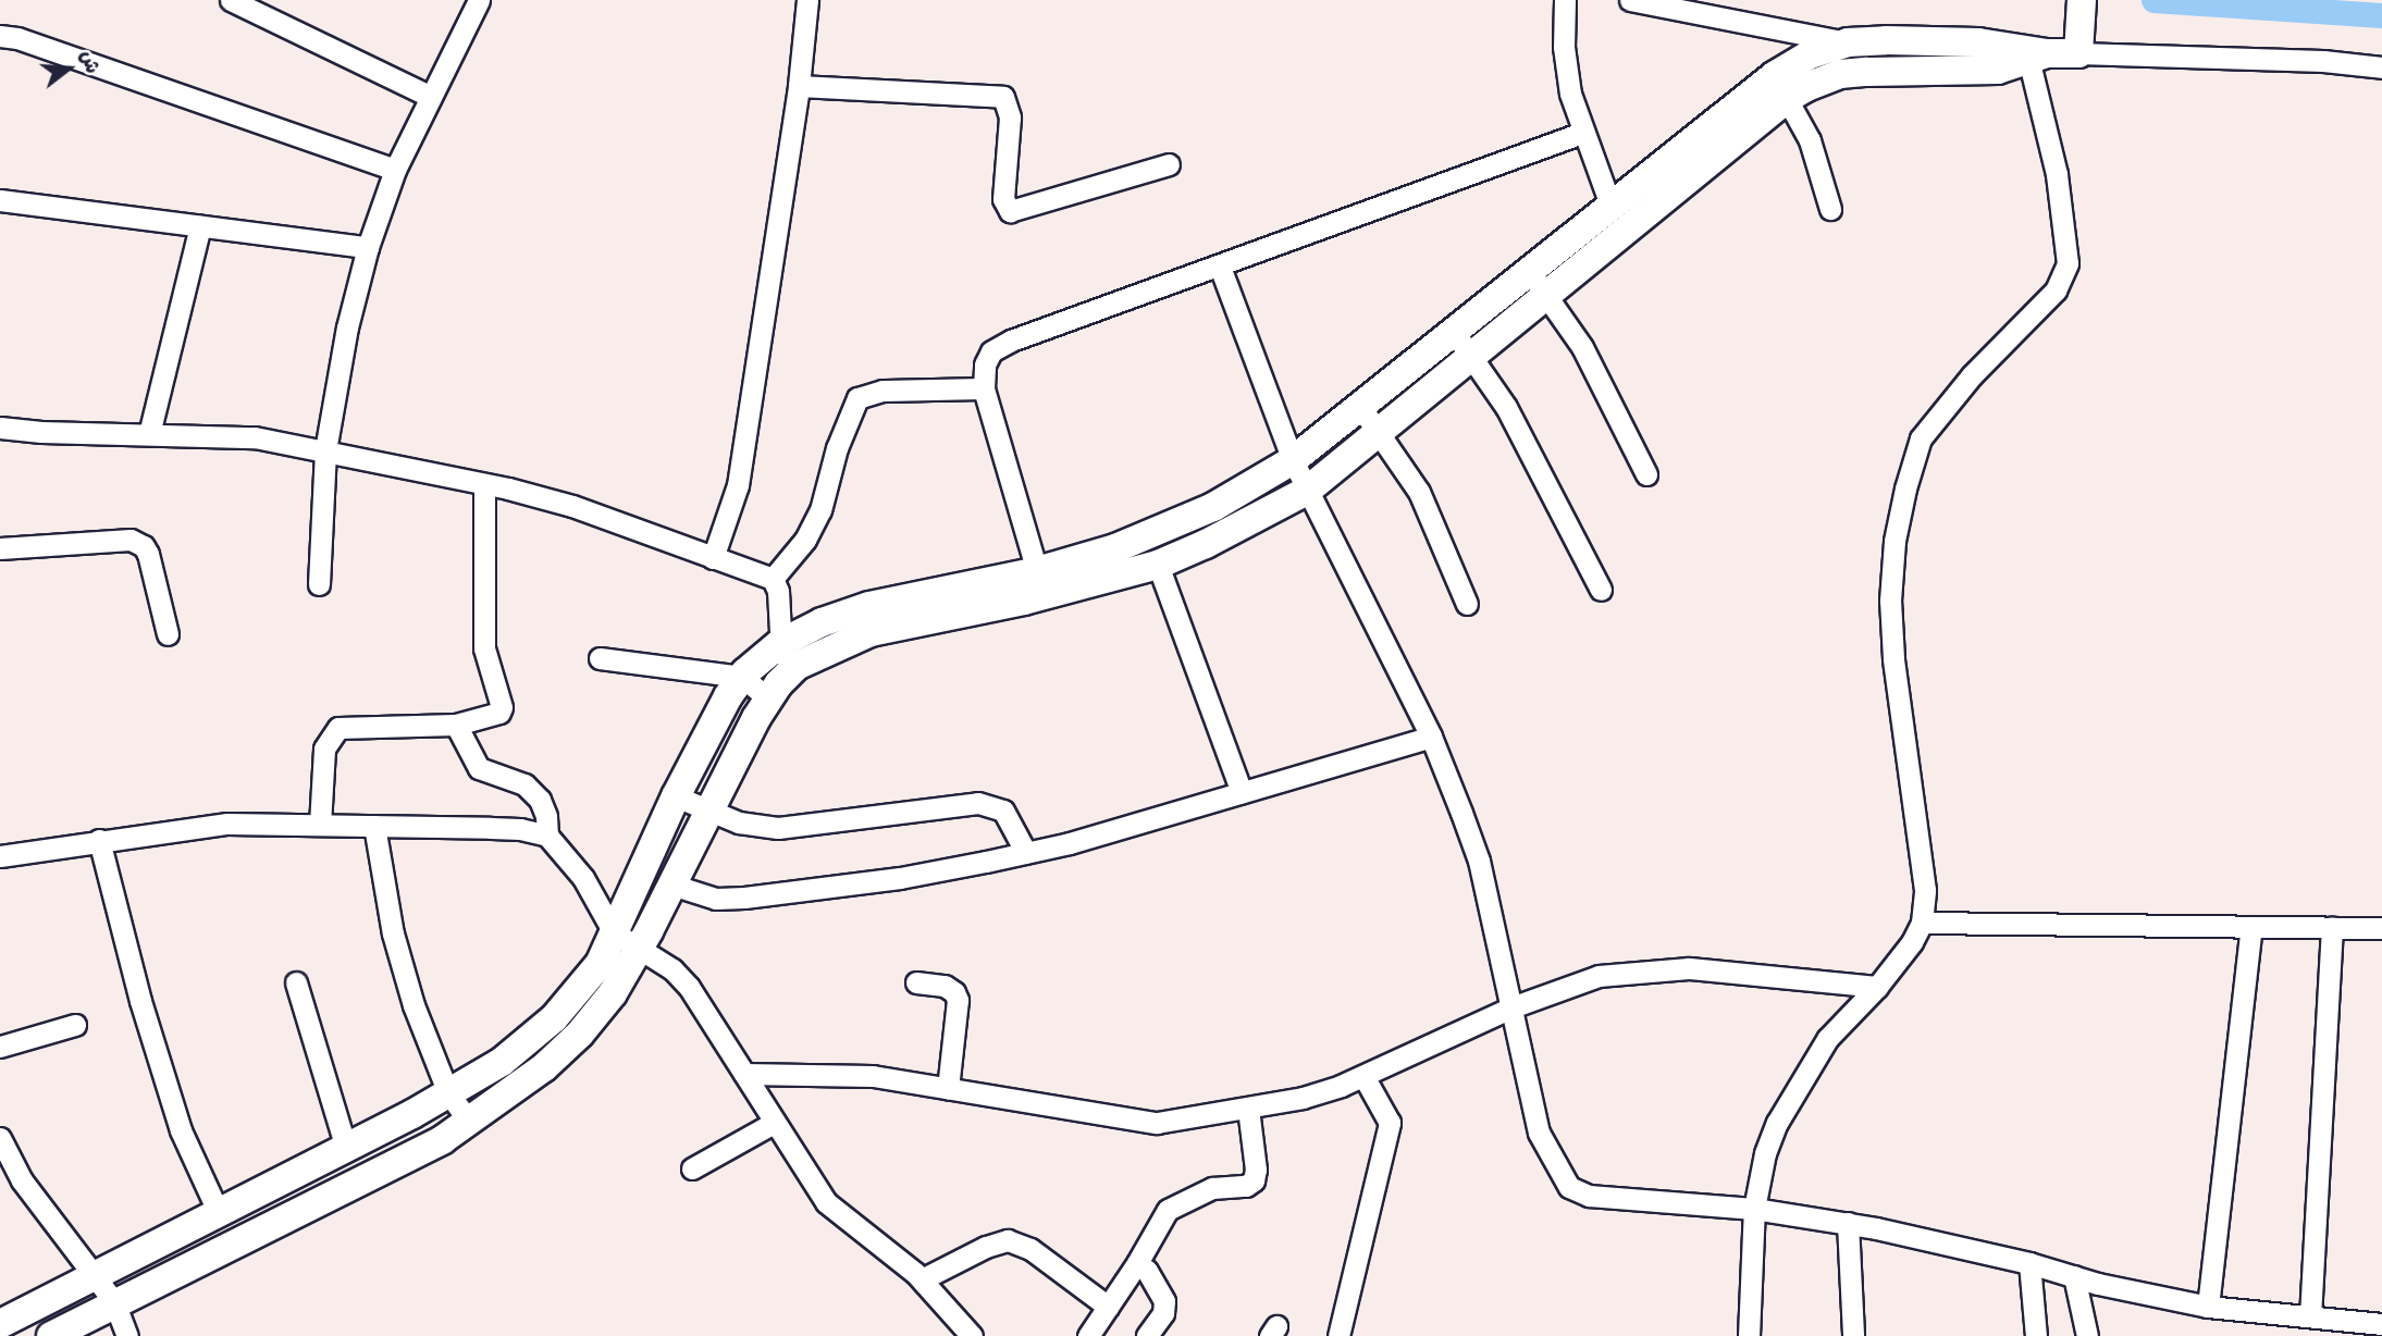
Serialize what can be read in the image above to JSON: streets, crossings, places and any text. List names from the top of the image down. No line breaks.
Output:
{"north":"right"}
